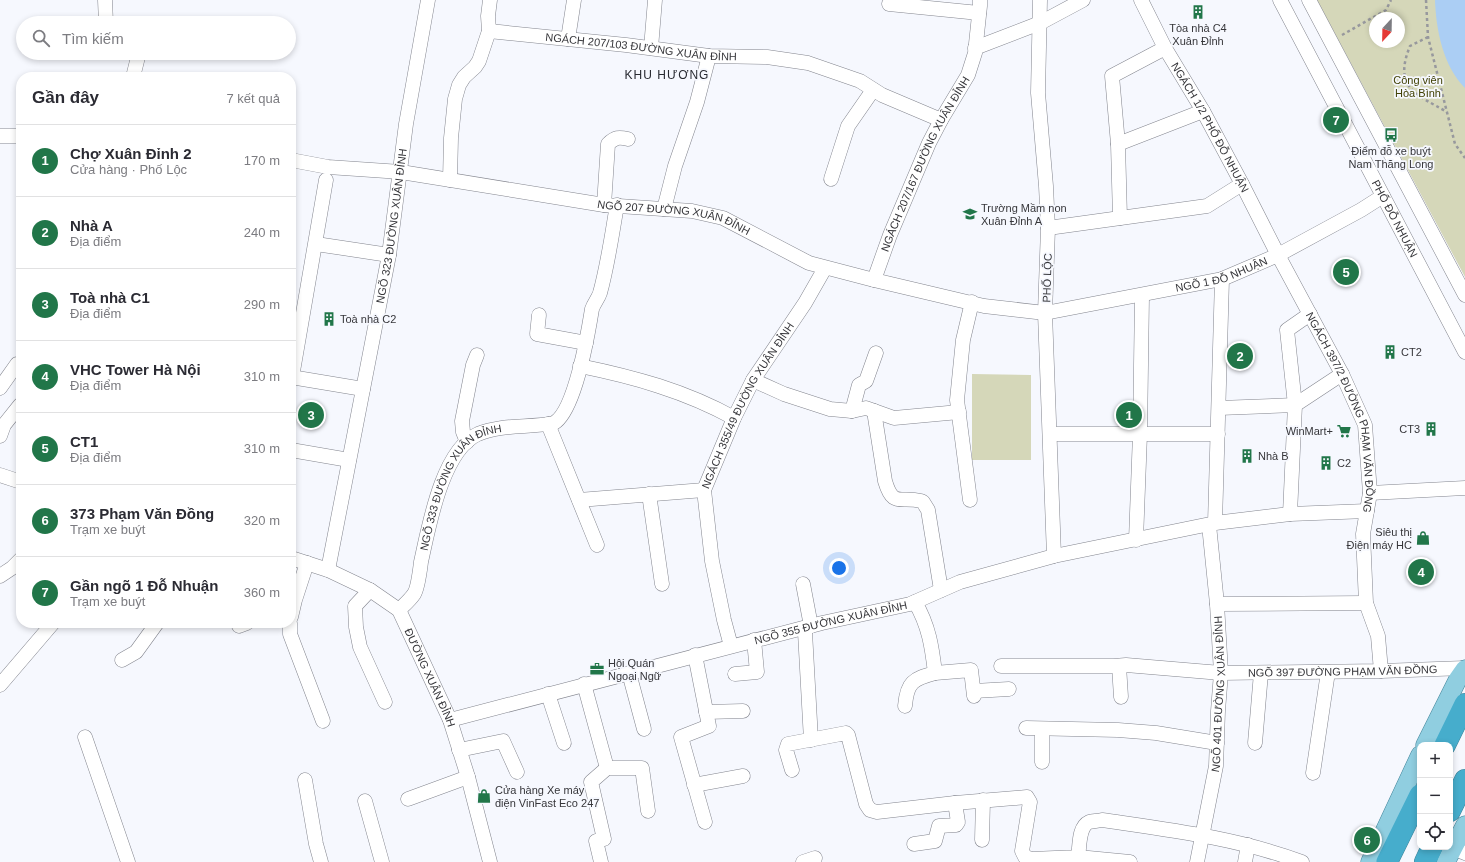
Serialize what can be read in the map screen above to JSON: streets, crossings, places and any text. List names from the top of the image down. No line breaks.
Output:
{"streets":{"street":["NGÁCH 207/103 ĐƯỜNG XUÂN ĐỈNH","NGÁCH 1/2 PHỐ ĐỖ NHUẬN","NGÁCH 207/167 ĐƯỜNG XUÂN ĐỈNH","NGÕ 207 ĐƯỜNG XUÂN ĐỈNH","PHỐ ĐỖ NHUẬN","NGÕ 323 ĐƯỜNG XUÂN ĐỈNH","NGÕ 1 ĐỖ NHUẬN","PHỐ LỘC","NGÁCH 355/49 ĐƯỜNG XUÂN ĐỈNH","NGÁCH 397/2 ĐƯỜNG PHẠM VĂN ĐỒNG","NGÕ 333 ĐƯỜNG XUÂN ĐỈNH","NGÕ 355 ĐƯỜNG XUÂN ĐỈNH","NGÕ 397 ĐƯỜNG PHẠM VĂN ĐỒNG","ĐƯỜNG XUÂN ĐỈNH","NGÕ 401 ĐƯỜNG XUÂN ĐỈNH"]},"crossings":[["NGÁCH 207/103 ĐƯỜNG XUÂN ĐỈNH","NGÁCH 207/167 ĐƯỜNG XUÂN ĐỈNH"],["NGÁCH 1/2 PHỐ ĐỖ NHUẬN","NGÕ 1 ĐỖ NHUẬN"],["NGÁCH 1/2 PHỐ ĐỖ NHUẬN","NGÁCH 397/2 ĐƯỜNG PHẠM VĂN ĐỒNG"],["NGÁCH 207/167 ĐƯỜNG XUÂN ĐỈNH","NGÕ 207 ĐƯỜNG XUÂN ĐỈNH"],["NGÕ 207 ĐƯỜNG XUÂN ĐỈNH","NGÕ 323 ĐƯỜNG XUÂN ĐỈNH"],["NGÕ 207 ĐƯỜNG XUÂN ĐỈNH","NGÕ 1 ĐỖ NHUẬN"],["NGÕ 207 ĐƯỜNG XUÂN ĐỈNH","PHỐ LỘC"],["NGÕ 207 ĐƯỜNG XUÂN ĐỈNH","NGÁCH 355/49 ĐƯỜNG XUÂN ĐỈNH"],["NGÕ 207 ĐƯỜNG XUÂN ĐỈNH","NGÕ 333 ĐƯỜNG XUÂN ĐỈNH"],["PHỐ ĐỖ NHUẬN","NGÕ 1 ĐỖ NHUẬN"],["NGÕ 1 ĐỖ NHUẬN","PHỐ LỘC"],["NGÕ 1 ĐỖ NHUẬN","NGÁCH 397/2 ĐƯỜNG PHẠM VĂN ĐỒNG"],["PHỐ LỘC","NGÕ 355 ĐƯỜNG XUÂN ĐỈNH"],["NGÁCH 355/49 ĐƯỜNG XUÂN ĐỈNH","NGÕ 355 ĐƯỜNG XUÂN ĐỈNH"],["NGÁCH 397/2 ĐƯỜNG PHẠM VĂN ĐỒNG","NGÕ 355 ĐƯỜNG XUÂN ĐỈNH"],["NGÁCH 397/2 ĐƯỜNG PHẠM VĂN ĐỒNG","NGÕ 397 ĐƯỜNG PHẠM VĂN ĐỒNG"],["NGÕ 333 ĐƯỜNG XUÂN ĐỈNH","ĐƯỜNG XUÂN ĐỈNH"],["NGÕ 355 ĐƯỜNG XUÂN ĐỈNH","ĐƯỜNG XUÂN ĐỈNH"],["NGÕ 355 ĐƯỜNG XUÂN ĐỈNH","NGÕ 401 ĐƯỜNG XUÂN ĐỈNH"],["NGÕ 397 ĐƯỜNG PHẠM VĂN ĐỒNG","NGÕ 401 ĐƯỜNG XUÂN ĐỈNH"]],"districts":["KHU HƯƠNG"],"parks":["Công viên Hòa Bình"],"places":{"building":["Tòa nhà C4 Xuân Đỉnh","Toà nhà C2","CT2","CT3","Nhà B","C2"],"bus stop":["Điểm đỗ xe buýt Nam Thăng Long"],"school or university":["Trường Mầm non Xuân Đỉnh A"],"supermarket":["WinMart+"],"shop":["Siêu thị Điện máy HC","Cửa hàng Xe máy điện VinFast Eco 247"],"office":["Hội Quán Ngoại Ngữ"]},"north":"bottom","page":{"search":"Tìm kiếm","heading":["Gần đây","7 kết quả"],"pins":["7","5","2","1","3","4","6"],"list":[{"mark":"1","name":"Chợ Xuân Đỉnh 2","note":"Cửa hàng · Phố Lộc","value":"170 m"},{"mark":"2","name":"Nhà A","note":"Địa điểm","value":"240 m"},{"mark":"3","name":"Toà nhà C1","note":"Địa điểm","value":"290 m"},{"mark":"4","name":"VHC Tower Hà Nội","note":"Địa điểm","value":"310 m"},{"mark":"5","name":"CT1","note":"Địa điểm","value":"310 m"},{"mark":"6","name":"373 Phạm Văn Đồng","note":"Trạm xe buýt","value":"320 m"},{"mark":"7","name":"Gần ngõ 1 Đỗ Nhuận","note":"Trạm xe buýt","value":"360 m"}],"map_buttons":["+","−"]}}
